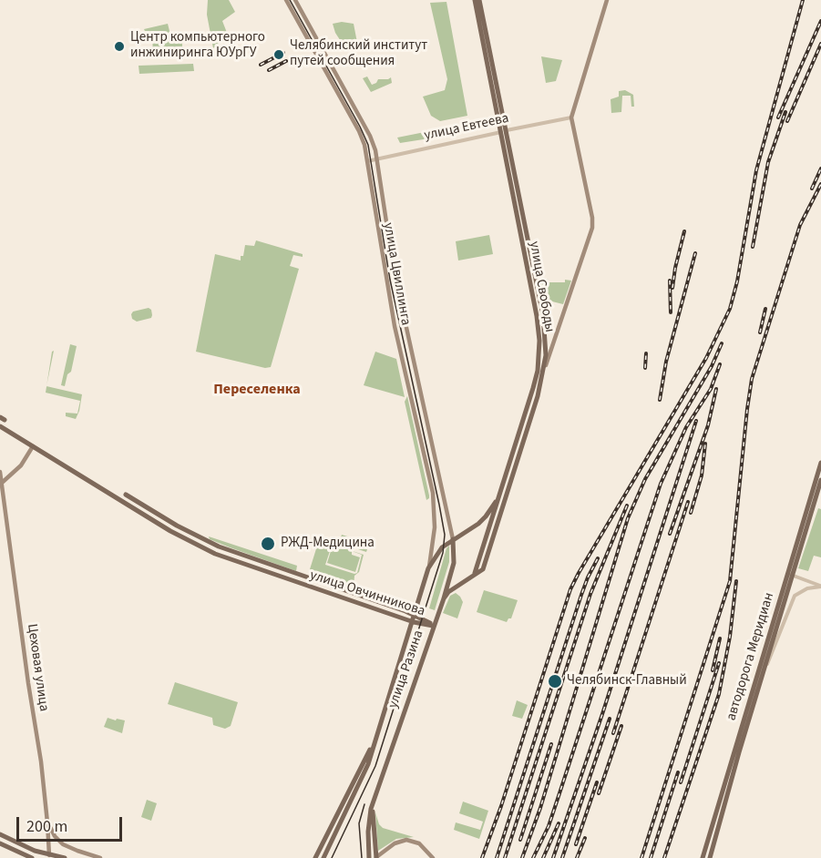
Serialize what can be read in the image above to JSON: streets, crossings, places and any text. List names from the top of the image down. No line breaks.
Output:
{"streets":{"main road":["улица Цвиллинга","улица Свободы","улица Овчинникова","автодорога Меридиан","Цеховая улица","улица Разина"],"street":["улица Евтеева"]},"crossings":[["улица Евтеева","улица Цвиллинга"],["улица Евтеева","улица Свободы"],["улица Цвиллинга","улица Разина"],["улица Овчинникова","улица Разина"]],"districts":["Переселенка"],"places":["Центр компьютерного инжиниринга ЮУрГУ","Челябинский институт путей сообщения","РЖД-Медицина","Челябинск-Главный"],"scale_bar":"200 m"}
